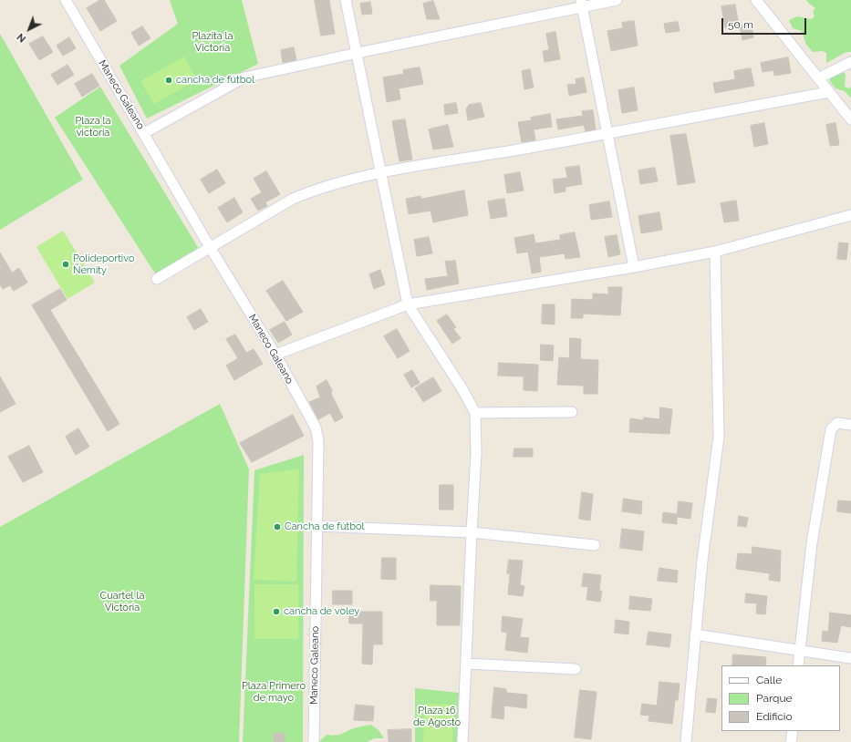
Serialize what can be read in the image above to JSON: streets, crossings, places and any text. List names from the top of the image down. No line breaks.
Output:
{"streets":{"street":["Maneco Galeano"]},"parks":["Plazita la Victoria","Plaza la victoria","Cuartel la Victória","Plaza Primero de mayo","Plaza 16 de Agosto"],"places":["cancha de fútbol","Polideportivo Ñemity","Cancha de fútbol","cancha de voley"],"legend":["Calle","Parque","Edificio"],"scale_bar":"50 m","north":"bottom left"}
